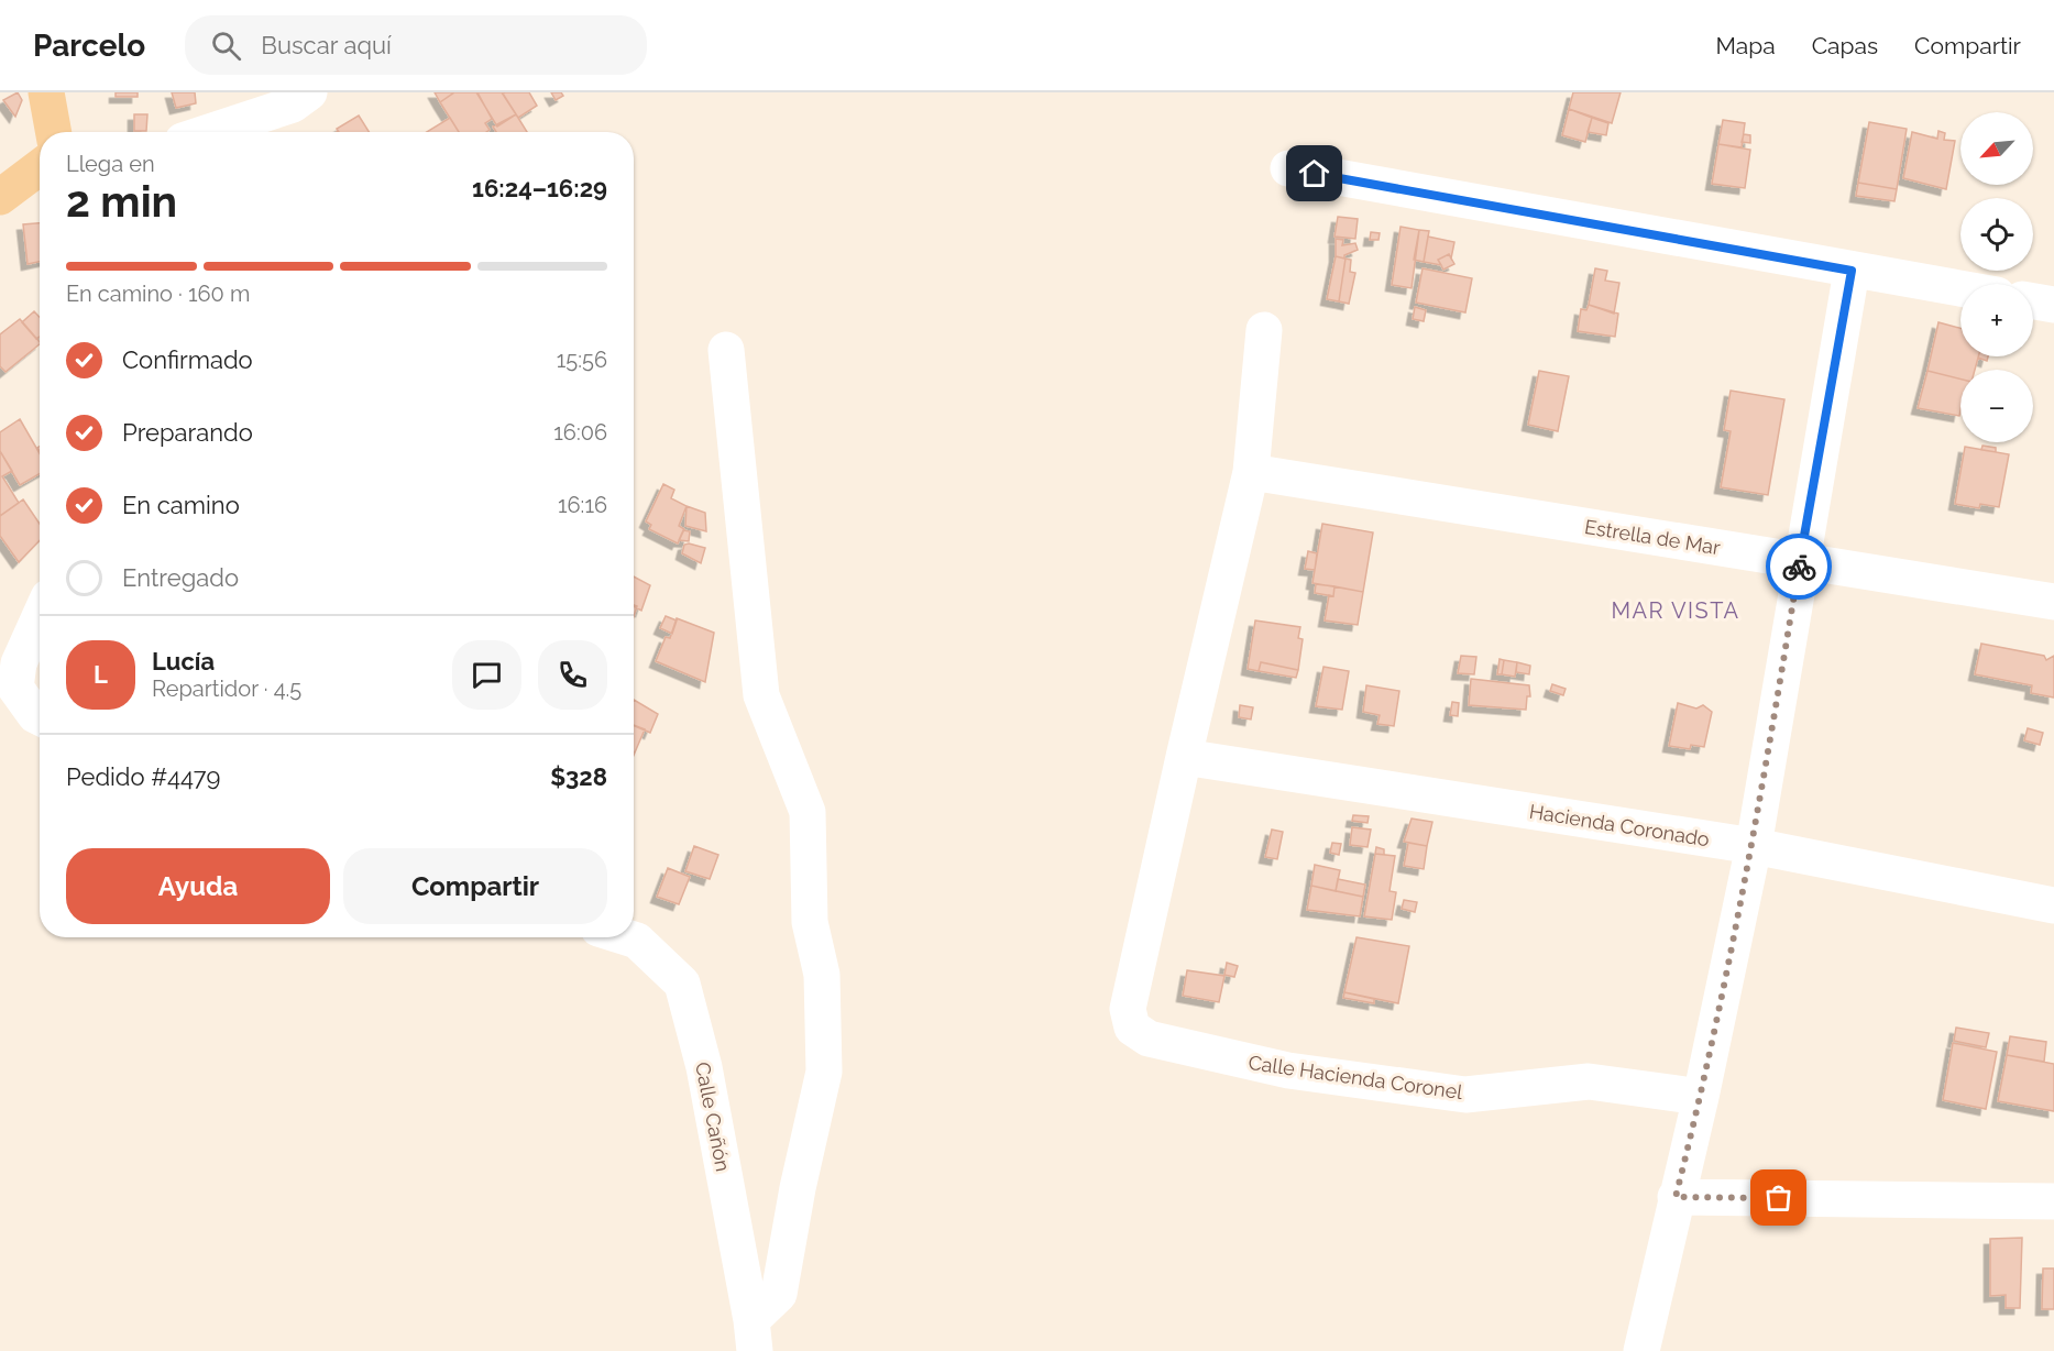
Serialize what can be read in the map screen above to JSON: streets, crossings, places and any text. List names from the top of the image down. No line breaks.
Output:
{"streets":{"street":["Estrella de Mar","Hacienda Coronado","Calle Hacienda Coronel","Calle Cañón"]},"crossings":[["Hacienda Coronado","Calle Hacienda Coronel"]],"districts":["MAR VISTA"],"north":"bottom left","page":{"header":"Parcelo","search":"Buscar aquí","nav":["Mapa","Capas","Compartir"],"map_buttons":["+","−"],"heading":["2 min","Llega en","16:24–16:29"],"panel":["Lucía","Repartidor · 4.5","Pedido #4479","$328"],"bar":"En camino · 160 m","list":[["Confirmado","15:56"],["Preparando","16:06"],["En camino","16:16"],"Entregado"],"round":"L","buttons":["Ayuda","Compartir"]}}
